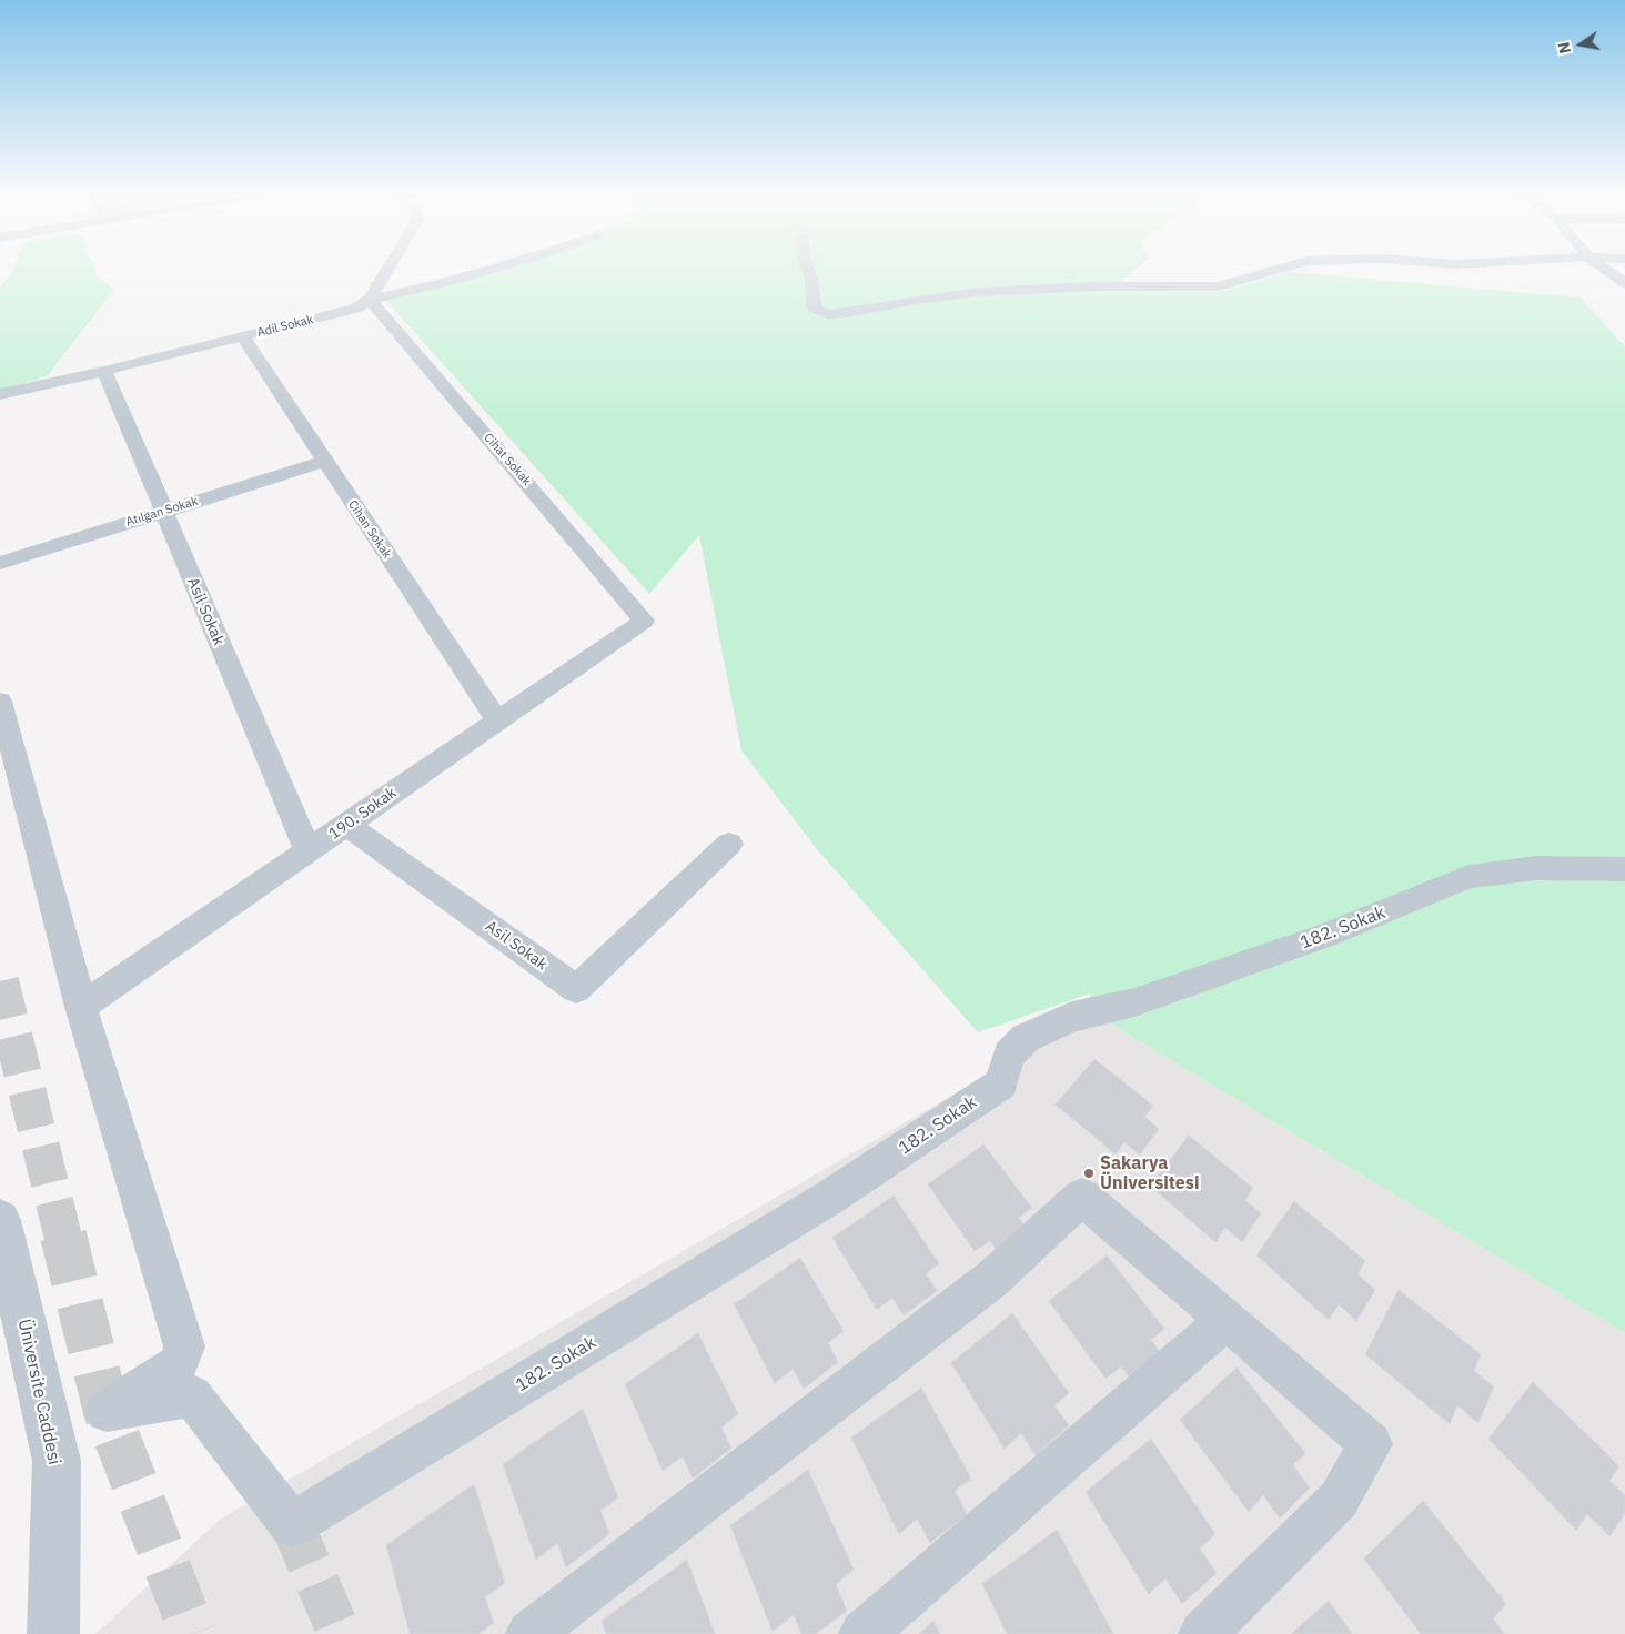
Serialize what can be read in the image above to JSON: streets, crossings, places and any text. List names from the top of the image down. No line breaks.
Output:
{"streets":{"street":["Adil Sokak","Cihat Sokak","Atılgan Sokak","Cihan Sokak","Asil Sokak","190. Sokak","182. Sokak","Üniversite Caddesi"]},"crossings":[["Adil Sokak","Cihat Sokak"],["Adil Sokak","Cihan Sokak"],["Adil Sokak","Asil Sokak"],["Cihat Sokak","190. Sokak"],["Atılgan Sokak","Cihan Sokak"],["Atılgan Sokak","Asil Sokak"],["Cihan Sokak","190. Sokak"],["Asil Sokak","190. Sokak"],["190. Sokak","182. Sokak"]],"places":["Sakarya Üniversitesi"],"north":"left"}
